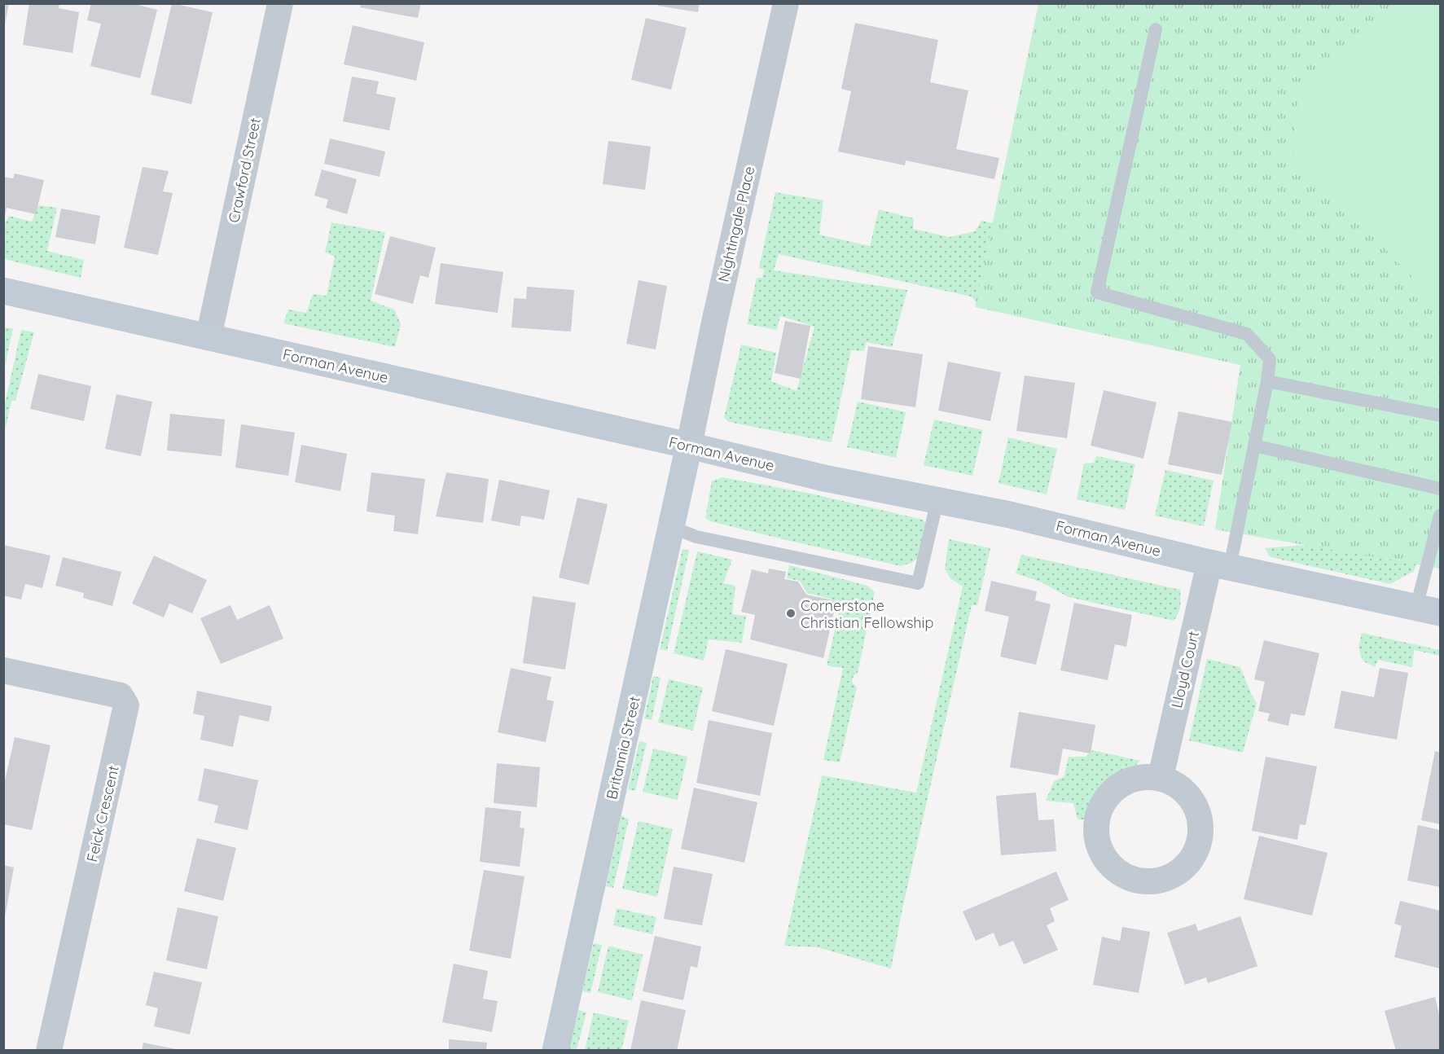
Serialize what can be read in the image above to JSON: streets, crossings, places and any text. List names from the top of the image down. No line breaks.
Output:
{"streets":{"street":["Crawford Street","Nightingale Place","Forman Avenue","Lloyd Court","Britannia Street","Feick Crescent"]},"crossings":[["Crawford Street","Forman Avenue"],["Nightingale Place","Forman Avenue"],["Nightingale Place","Britannia Street"],["Forman Avenue","Lloyd Court"],["Forman Avenue","Britannia Street"]],"places":["Cornerstone Christian Fellowship"]}
